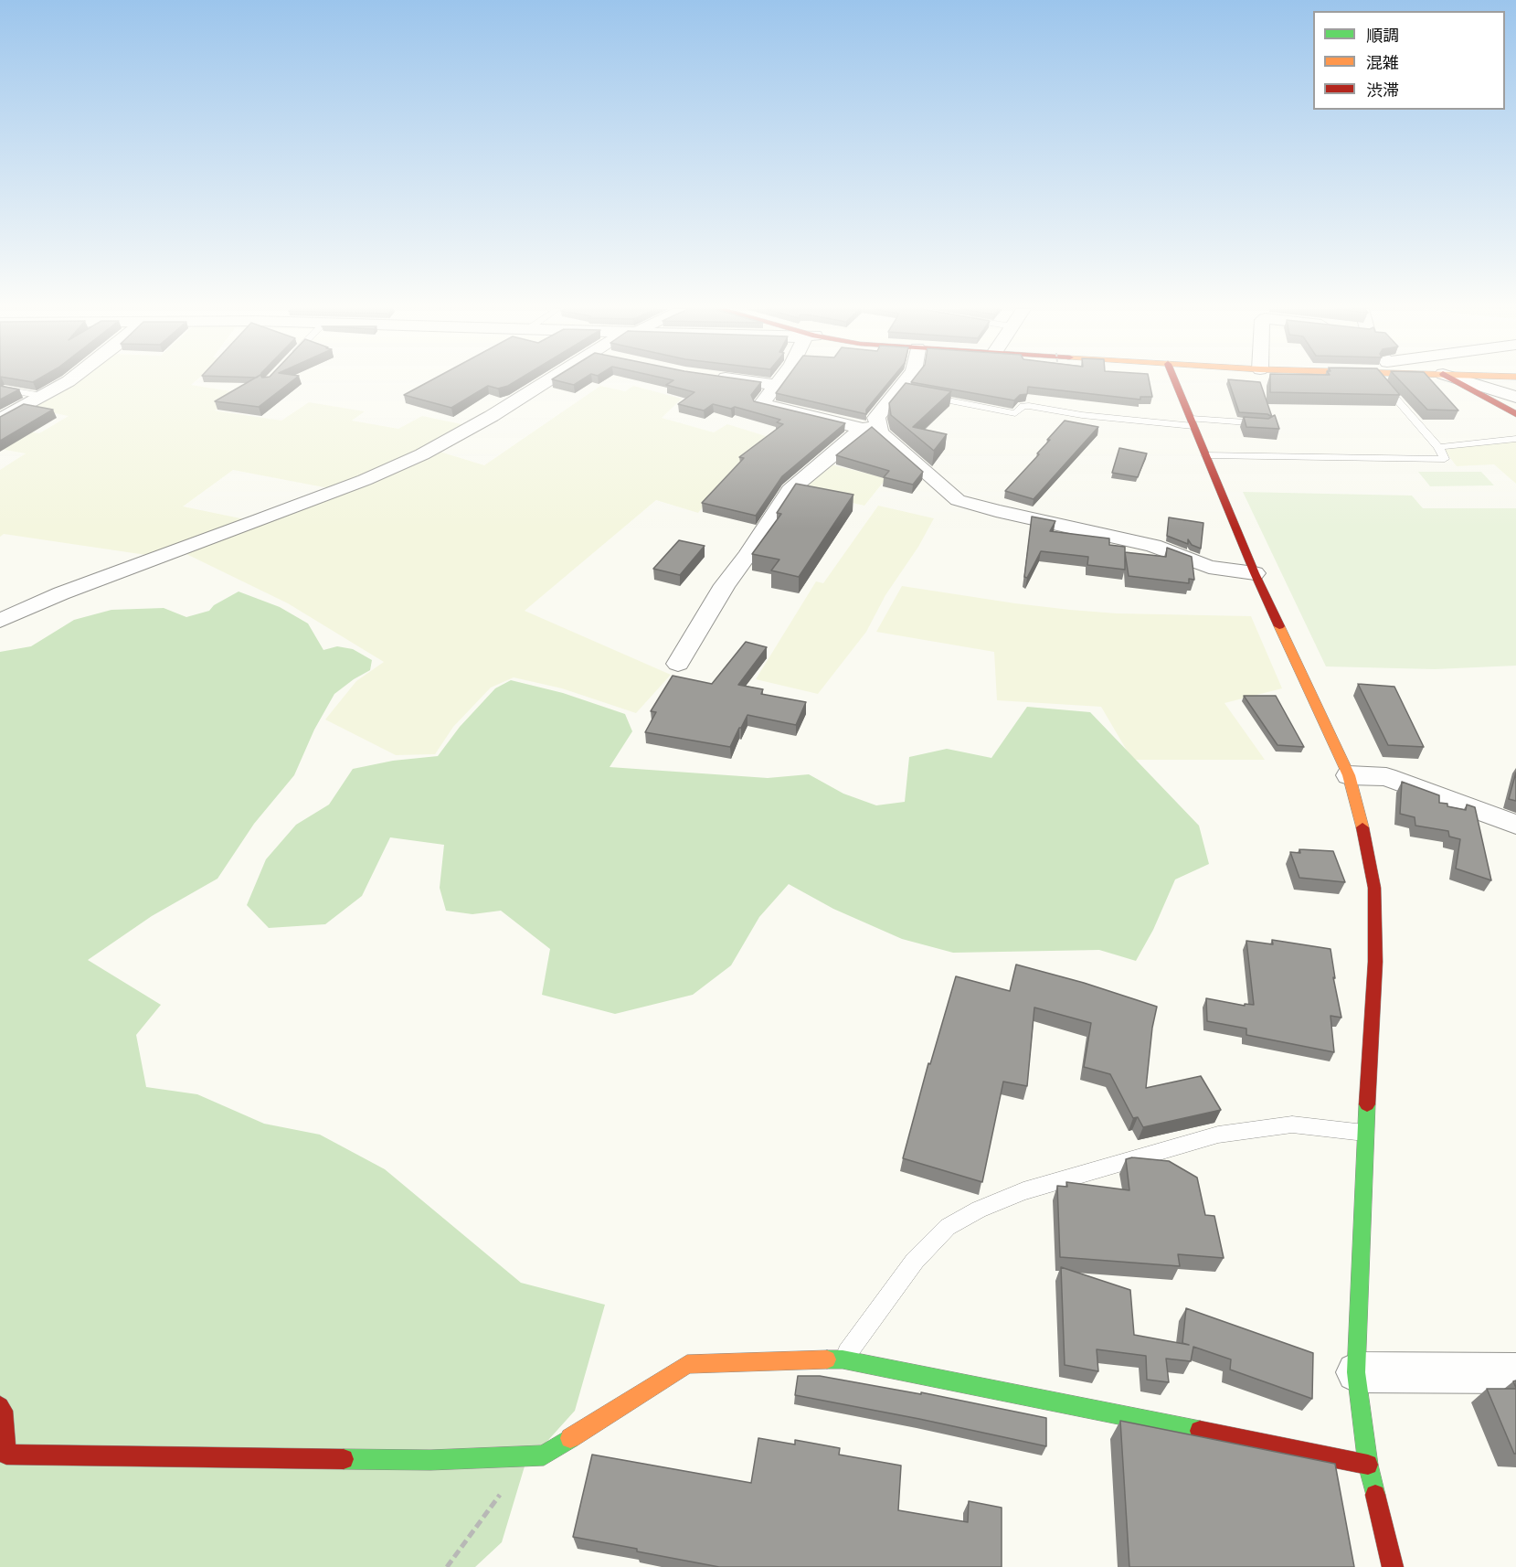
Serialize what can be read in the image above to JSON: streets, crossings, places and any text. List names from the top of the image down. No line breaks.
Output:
{"legend":["順調","混雑","渋滞"]}
